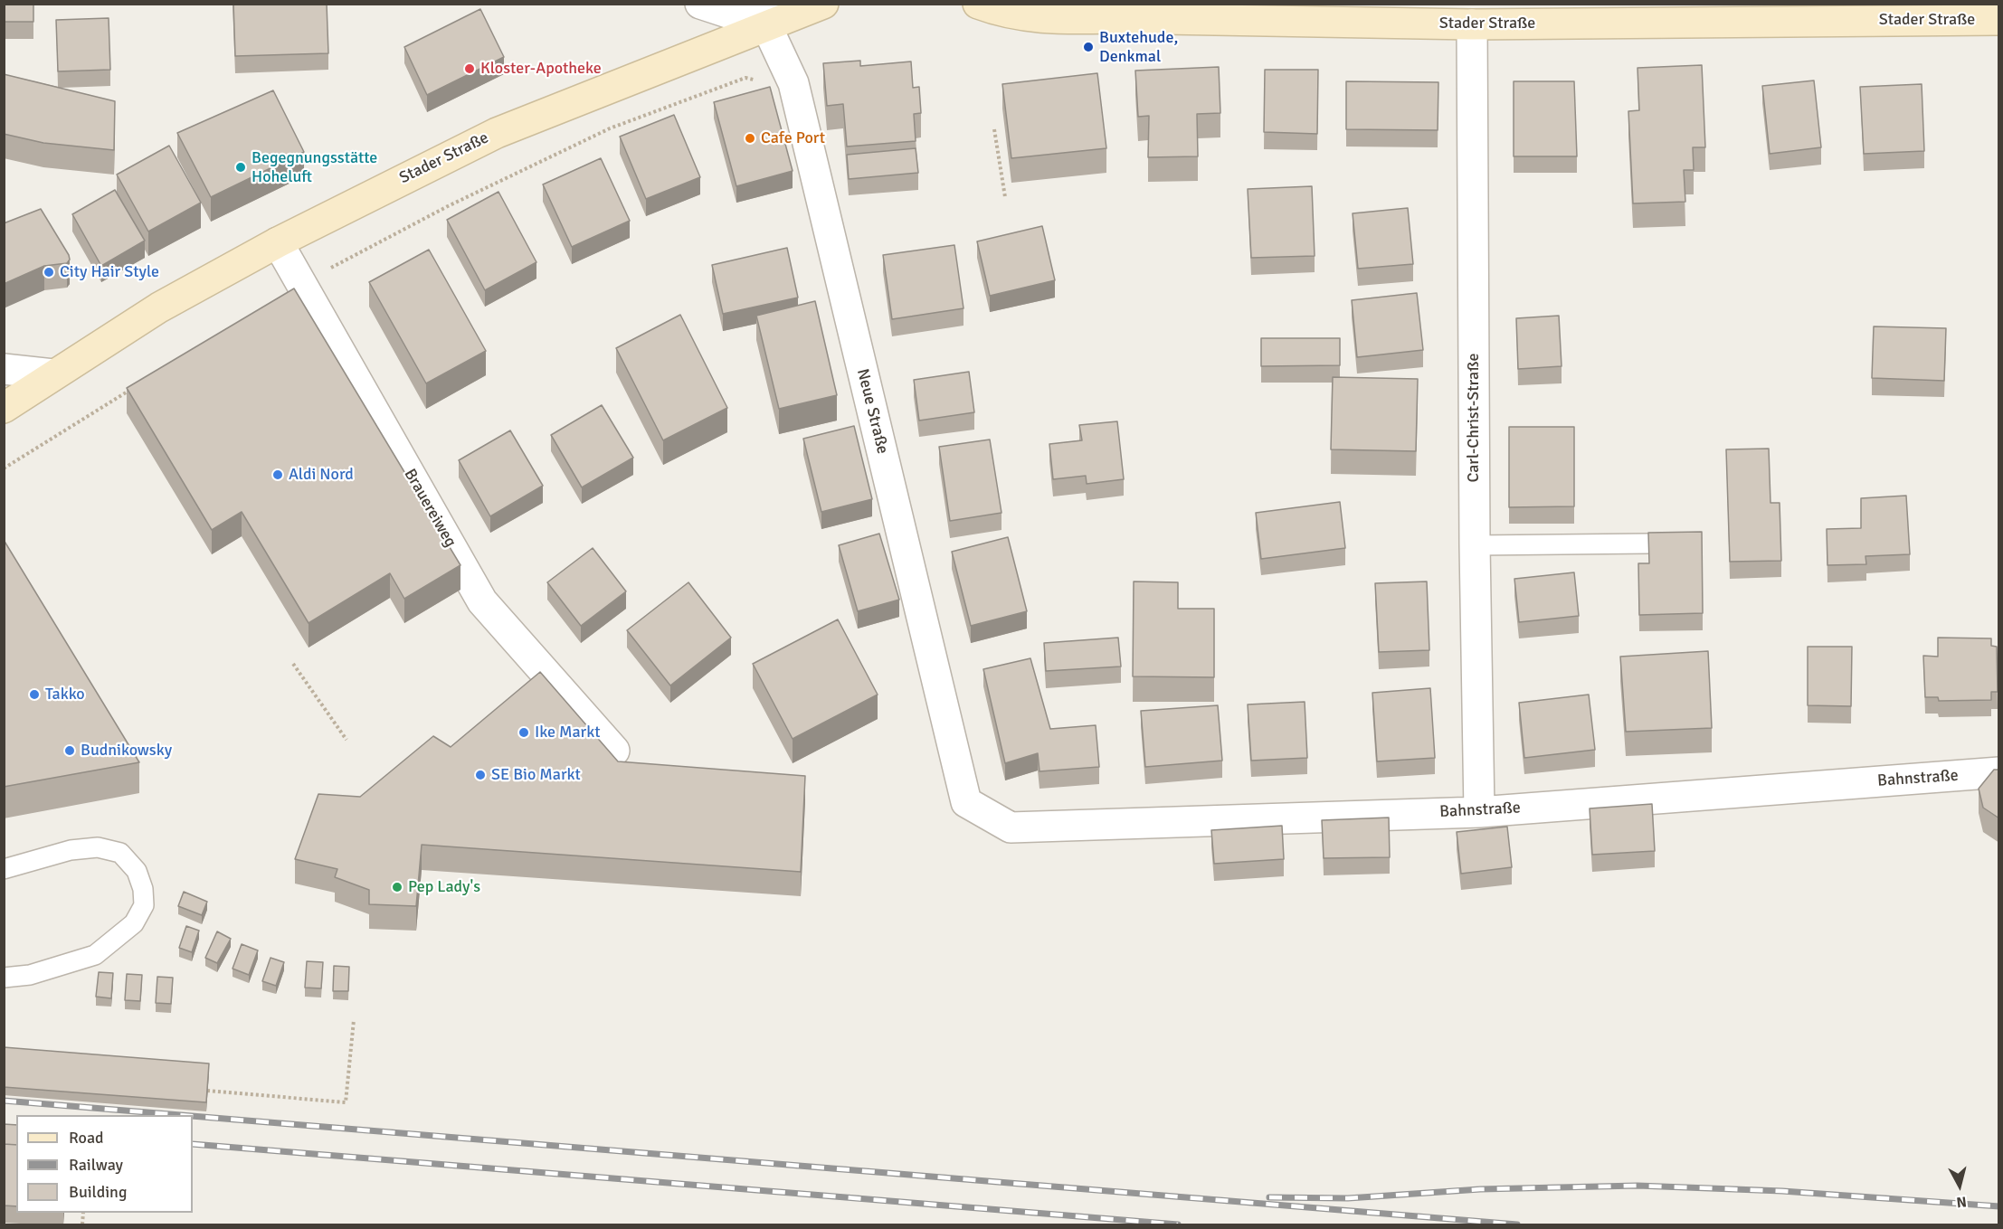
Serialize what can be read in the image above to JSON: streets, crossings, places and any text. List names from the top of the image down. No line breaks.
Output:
{"streets":{"street":["Stader Straße","Neue Straße","Carl-Christ-Straße","Brauereiweg","Bahnstraße"]},"crossings":[["Stader Straße","Neue Straße"],["Stader Straße","Carl-Christ-Straße"],["Stader Straße","Brauereiweg"],["Neue Straße","Bahnstraße"],["Carl-Christ-Straße","Bahnstraße"]],"places":["Buxtehude, Denkmal","Kloster-Apotheke","Cafe Port","Begegnungsstätte Hoheluft","City Hair Style","Aldi Nord","Takko","Ike Markt","Budnikowsky","SE Bio Markt","Pep Lady's"],"legend":["Road","Railway","Building"],"north":"bottom"}
